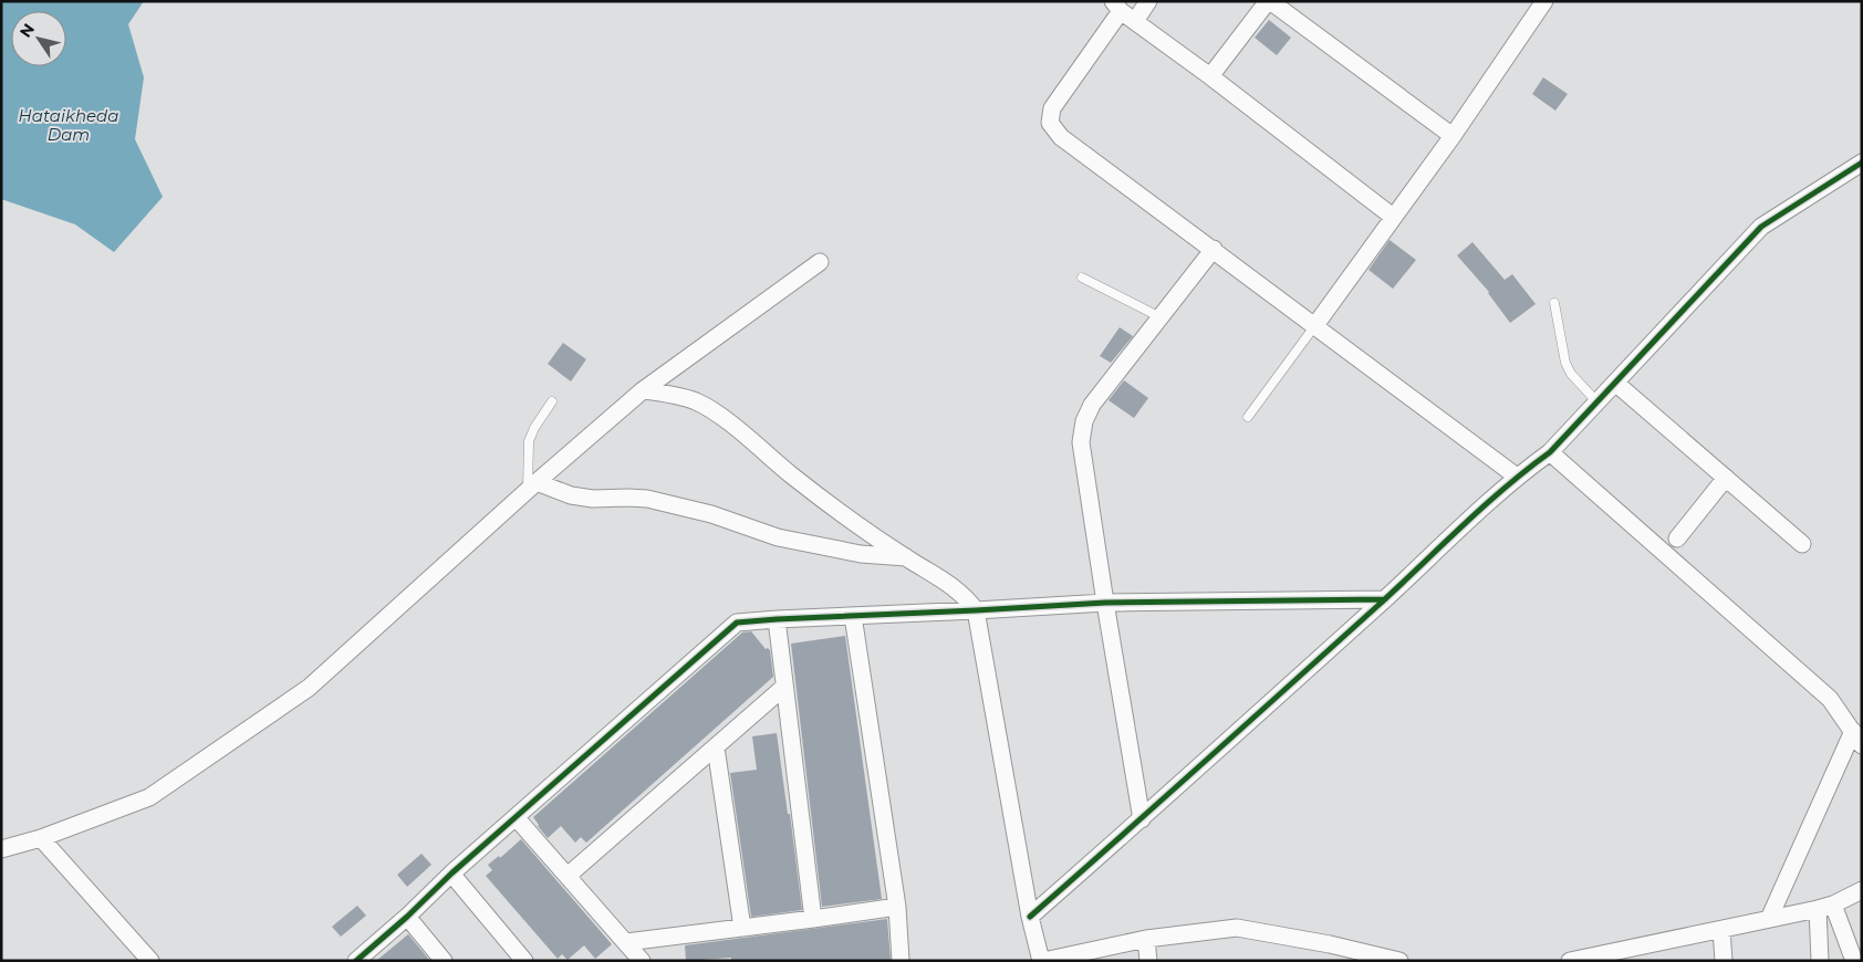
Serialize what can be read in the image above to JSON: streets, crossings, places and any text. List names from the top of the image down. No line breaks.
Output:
{"water":["Hataikheda Dam"],"north":"top left"}
